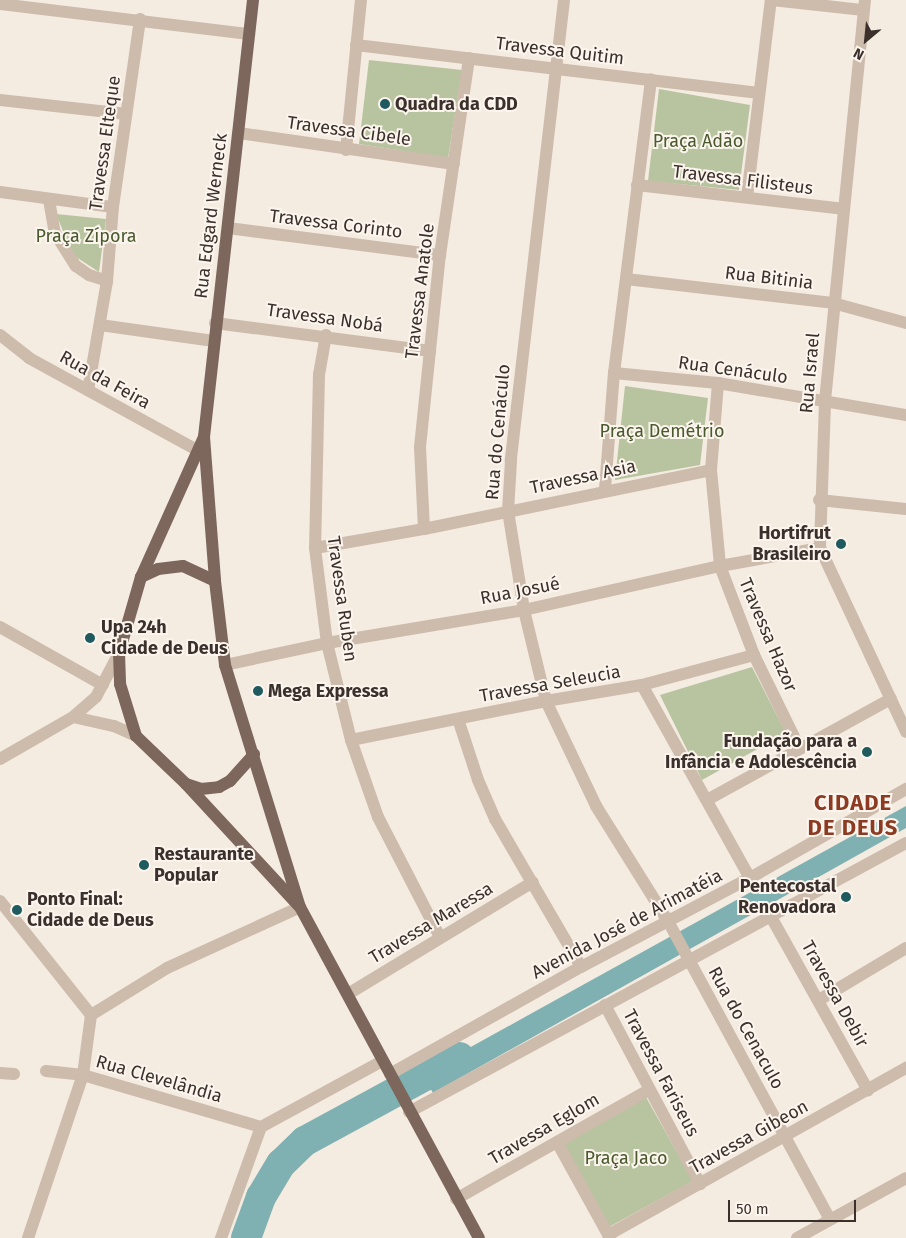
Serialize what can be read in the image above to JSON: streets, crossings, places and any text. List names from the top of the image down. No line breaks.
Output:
{"streets":{"main road":["Rua Edgard Werneck"],"street":["Travessa Quitim","Travessa Cibele","Travessa Elteque","Travessa Filisteus","Travessa Corinto","Rua Bitinia","Travessa Anatole","Travessa Nobá","Rua Cenáculo","Rua Israel","Rua da Feira","Rua do Cenáculo","Travessa Asia","Rua Josué","Travessa Ruben","Travessa Hazor","Travessa Seleucia","Travessa Maressa","Avenida José de Arimatéia","Travessa Debir","Rua do Cenaculo","Travessa Fariseus","Rua Clevelândia","Travessa Eglom","Travessa Gibeon"]},"crossings":[["Travessa Quitim","Travessa Anatole"],["Travessa Quitim","Rua do Cenáculo"],["Travessa Cibele","Rua Edgard Werneck"],["Travessa Cibele","Travessa Anatole"],["Travessa Elteque","Rua da Feira"],["Travessa Filisteus","Rua Israel"],["Rua Edgard Werneck","Travessa Corinto"],["Rua Edgard Werneck","Travessa Nobá"],["Travessa Corinto","Travessa Anatole"],["Rua Bitinia","Rua Israel"],["Travessa Anatole","Travessa Nobá"],["Travessa Anatole","Travessa Asia"],["Travessa Nobá","Travessa Ruben"],["Rua Cenáculo","Rua Israel"],["Rua Cenáculo","Travessa Hazor"],["Rua Israel","Rua Josué"],["Rua do Cenáculo","Travessa Asia"],["Rua do Cenáculo","Rua Josué"],["Rua do Cenáculo","Travessa Seleucia"],["Rua do Cenáculo","Avenida José de Arimatéia"],["Rua do Cenáculo","Rua do Cenaculo"],["Travessa Asia","Travessa Ruben"],["Travessa Asia","Travessa Hazor"],["Rua Josué","Travessa Ruben"],["Rua Josué","Travessa Hazor"],["Travessa Ruben","Travessa Seleucia"],["Travessa Ruben","Travessa Maressa"],["Travessa Hazor","Travessa Seleucia"],["Avenida José de Arimatéia","Rua do Cenaculo"],["Travessa Debir","Travessa Gibeon"],["Rua do Cenaculo","Travessa Gibeon"],["Travessa Fariseus","Travessa Eglom"],["Travessa Fariseus","Travessa Gibeon"]],"districts":["CIDADE DE DEUS"],"parks":["Praça Adão","Praça Zípora","Praça Demétrio","Praça Jaco"],"places":["Quadra da CDD","Hortifrut Brasileiro","Upa 24h Cidade de Deus","Mega Expressa","Fundação para a Infância e Adolescência","Restaurante Popular","Pentecostal Renovadora","Ponto Final: Cidade de Deus"],"scale_bar":"50 m","north":"bottom left"}
